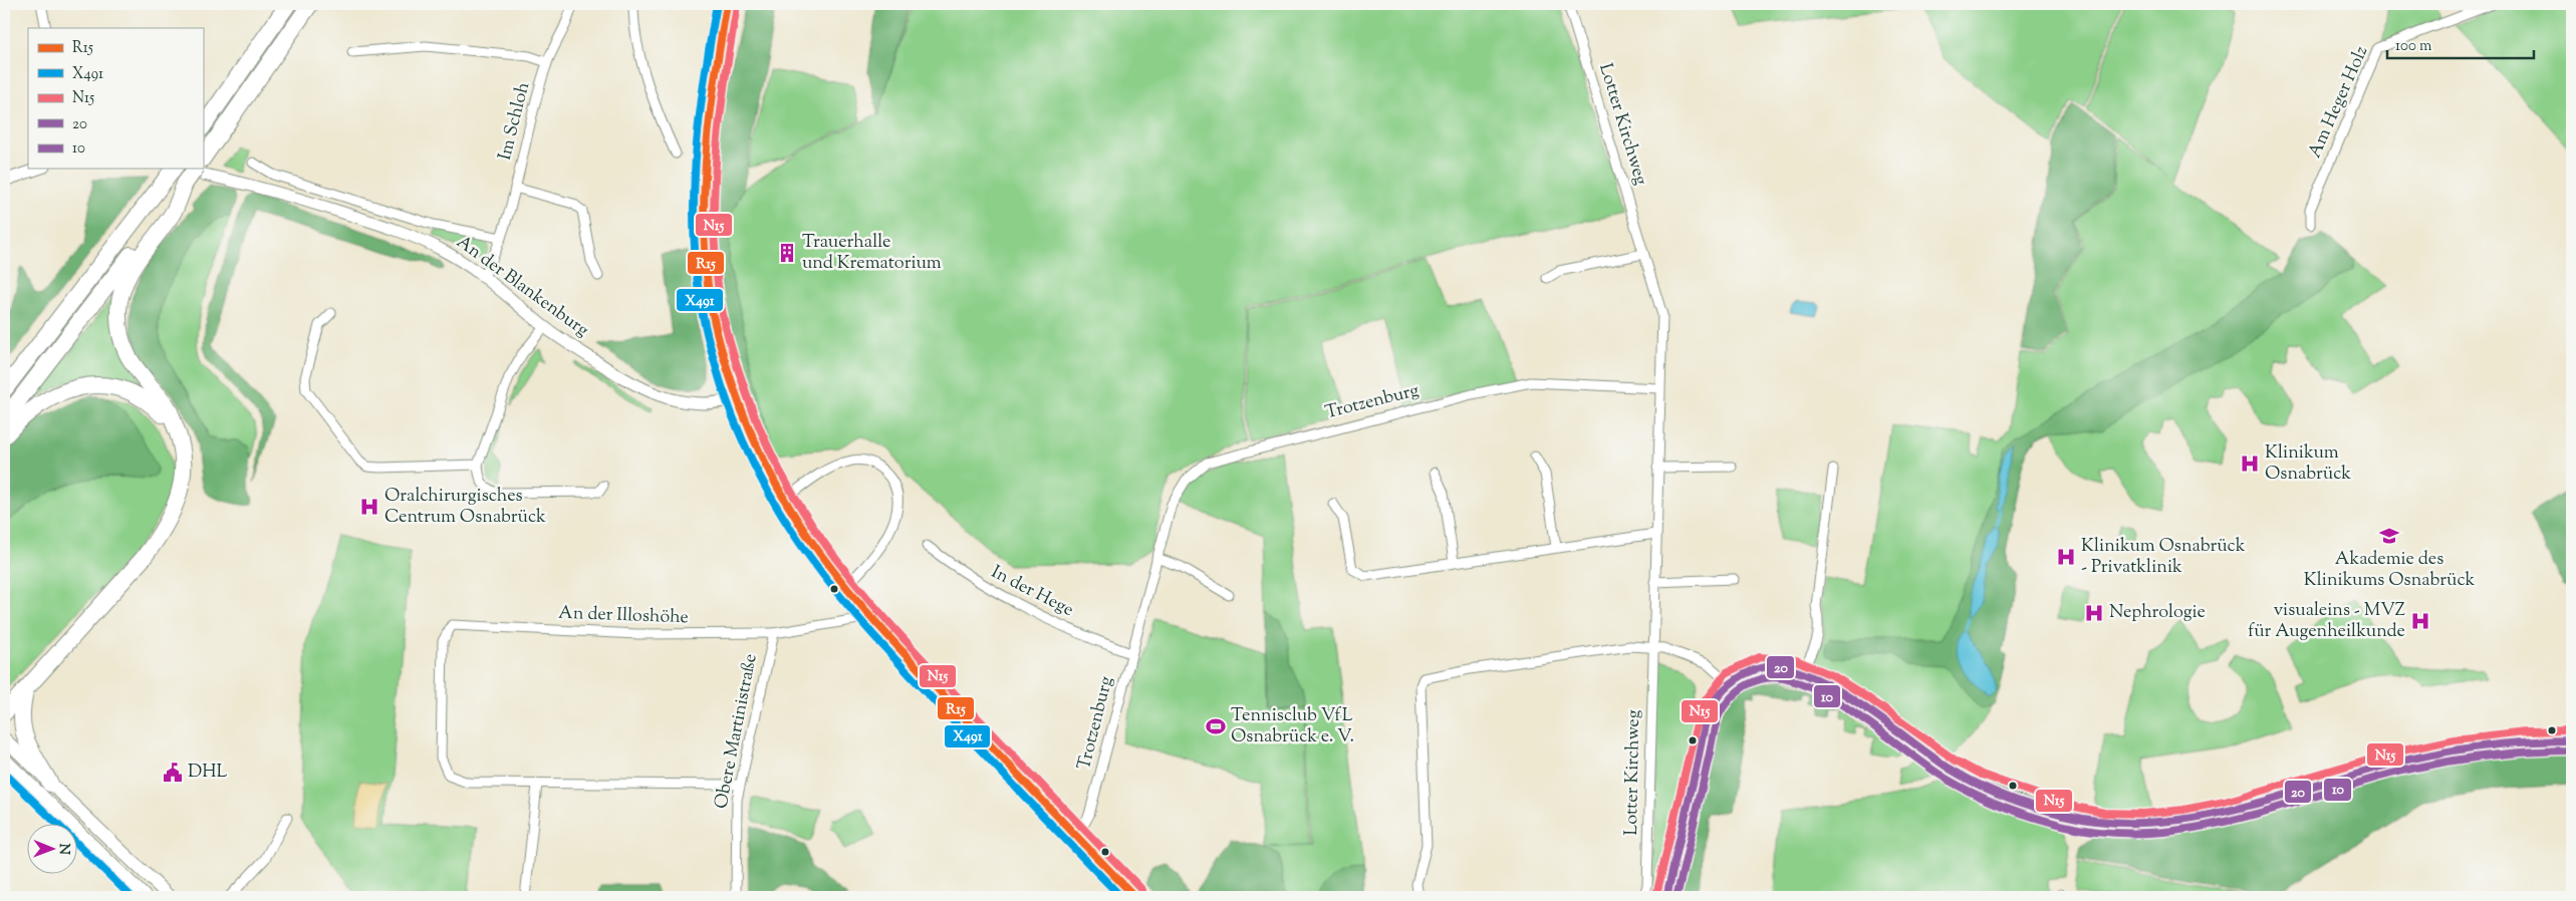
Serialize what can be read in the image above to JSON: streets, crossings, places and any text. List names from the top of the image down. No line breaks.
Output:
{"streets":{"street":["Am Heger Holz","Im Schloh","Lotter Kirchweg","An der Blankenburg","Trotzenburg","In der Hege","An der Illoshöhe","Obere Martinistraße"]},"crossings":[["Im Schloh","An der Blankenburg"],["Lotter Kirchweg","Trotzenburg"],["Trotzenburg","In der Hege"],["An der Illoshöhe","Obere Martinistraße"]],"places":{"building":["Trauerhalle und Krematorium"],"hospital":["Klinikum Osnabrück","Oralchirurgisches Centrum Osnabrück","Klinikum Osnabrück - Privatklinik","Nephrologie","visualeins - MVZ für Augenheilkunde"],"school or university":["Akademie des Klinikums Osnabrück"],"sports":["Tennisclub VfL Osnabrück e. V."],"public building":["DHL"]},"lines":["transit line R15","transit line X491","transit line N15","transit line 20","transit line 10"],"legend":["R15","X491","N15","20","10"],"scale_bar":"100 m","north":"right"}
